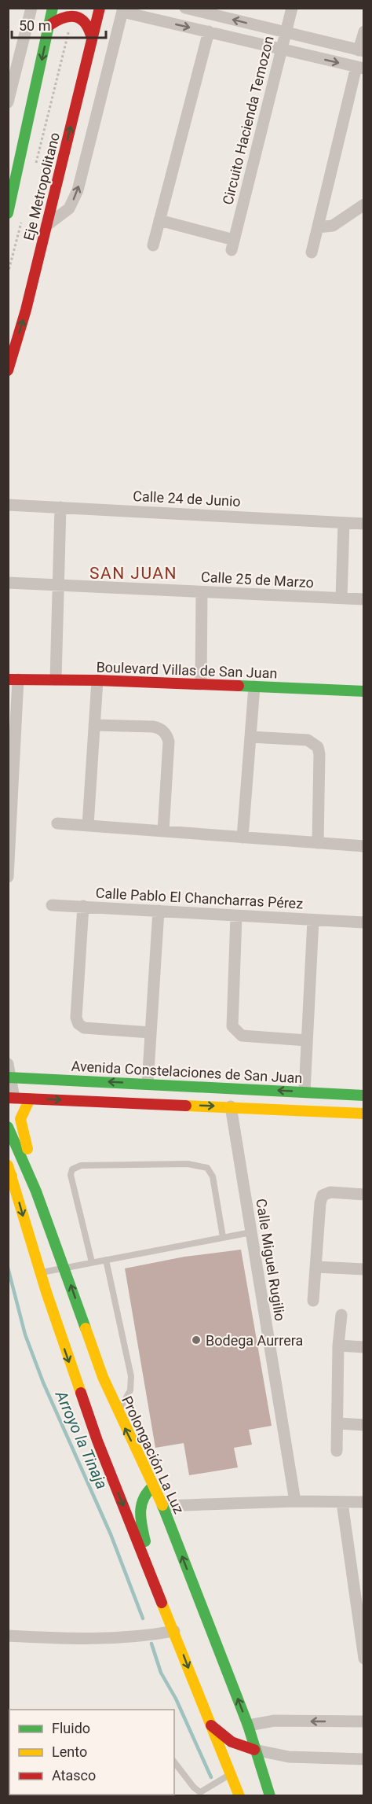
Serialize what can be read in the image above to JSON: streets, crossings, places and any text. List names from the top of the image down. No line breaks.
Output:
{"streets":{"main road":["Eje Metropolitano","Boulevard Villas de San Juan","Avenida Constelaciones de San Juan","Prolongación La Luz"],"street":["Circuito Hacienda Temozon","Calle 24 de Junio","Calle 25 de Marzo","Calle Pablo El Chancharras Pérez","Calle Miguel Rugilio"]},"crossings":[["Calle Pablo El Chancharras Pérez","Avenida Constelaciones de San Juan"]],"districts":["SAN JUAN"],"water":["Arroyo la Tinaja"],"places":["Bodega Aurrera"],"legend":["Fluido","Lento","Atasco"],"scale_bar":"50 m"}
